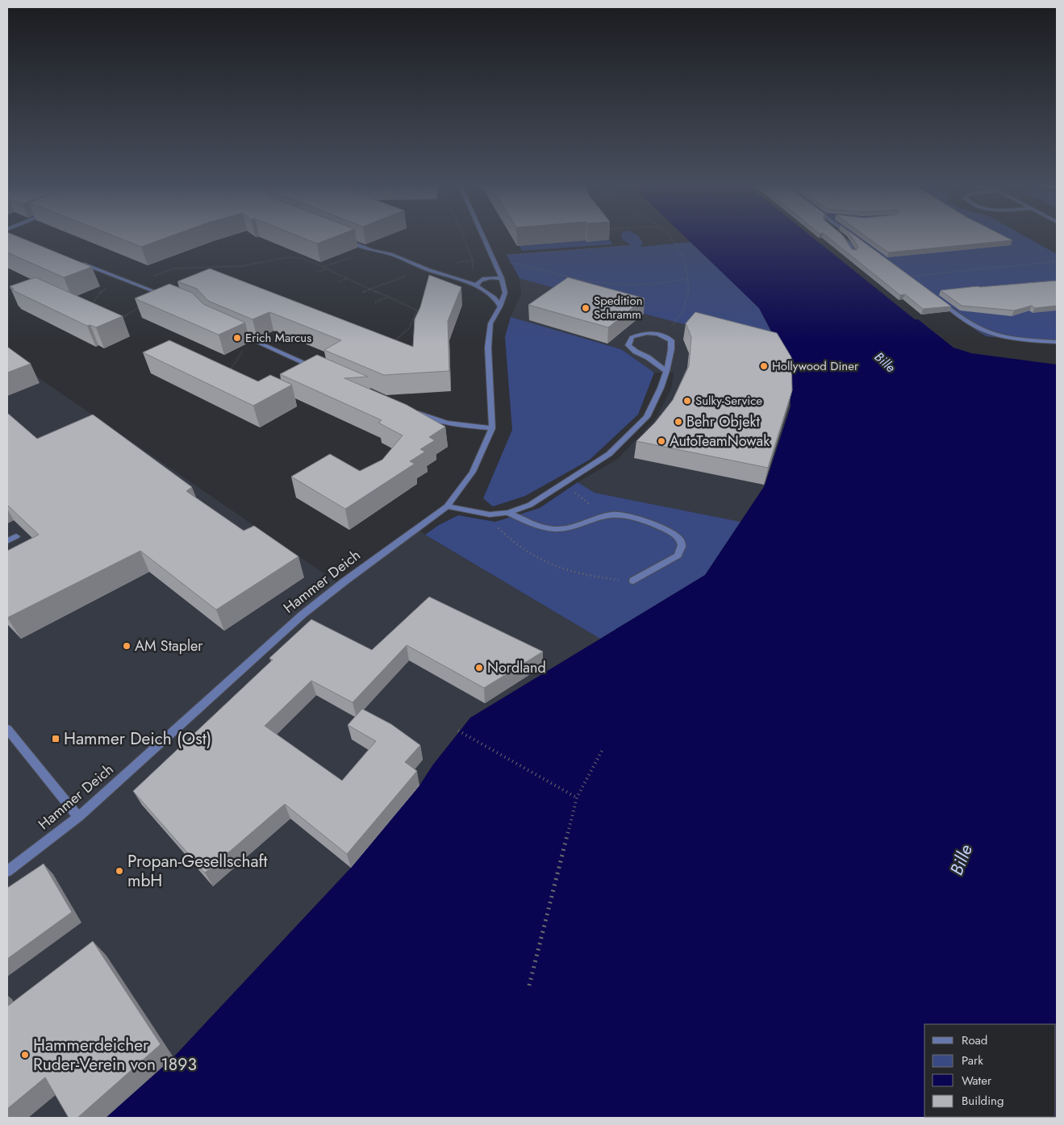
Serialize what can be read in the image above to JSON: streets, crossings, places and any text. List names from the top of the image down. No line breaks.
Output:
{"streets":{"street":["Hammer Deich"]},"water":["Bille"],"places":{"other":["Spedition Schramm","Erich Marcus","Hollywood Diner","Sulky-Service","Behr Objekt","AutoTeamNowak","AM Stapler","Nordland","Propan-Gesellschaft mbH","Hammerdeicher Ruder-Verein von 1893"],"transit":["Hammer Deich (Ost)"]},"legend":["Road","Park","Water","Building"]}
